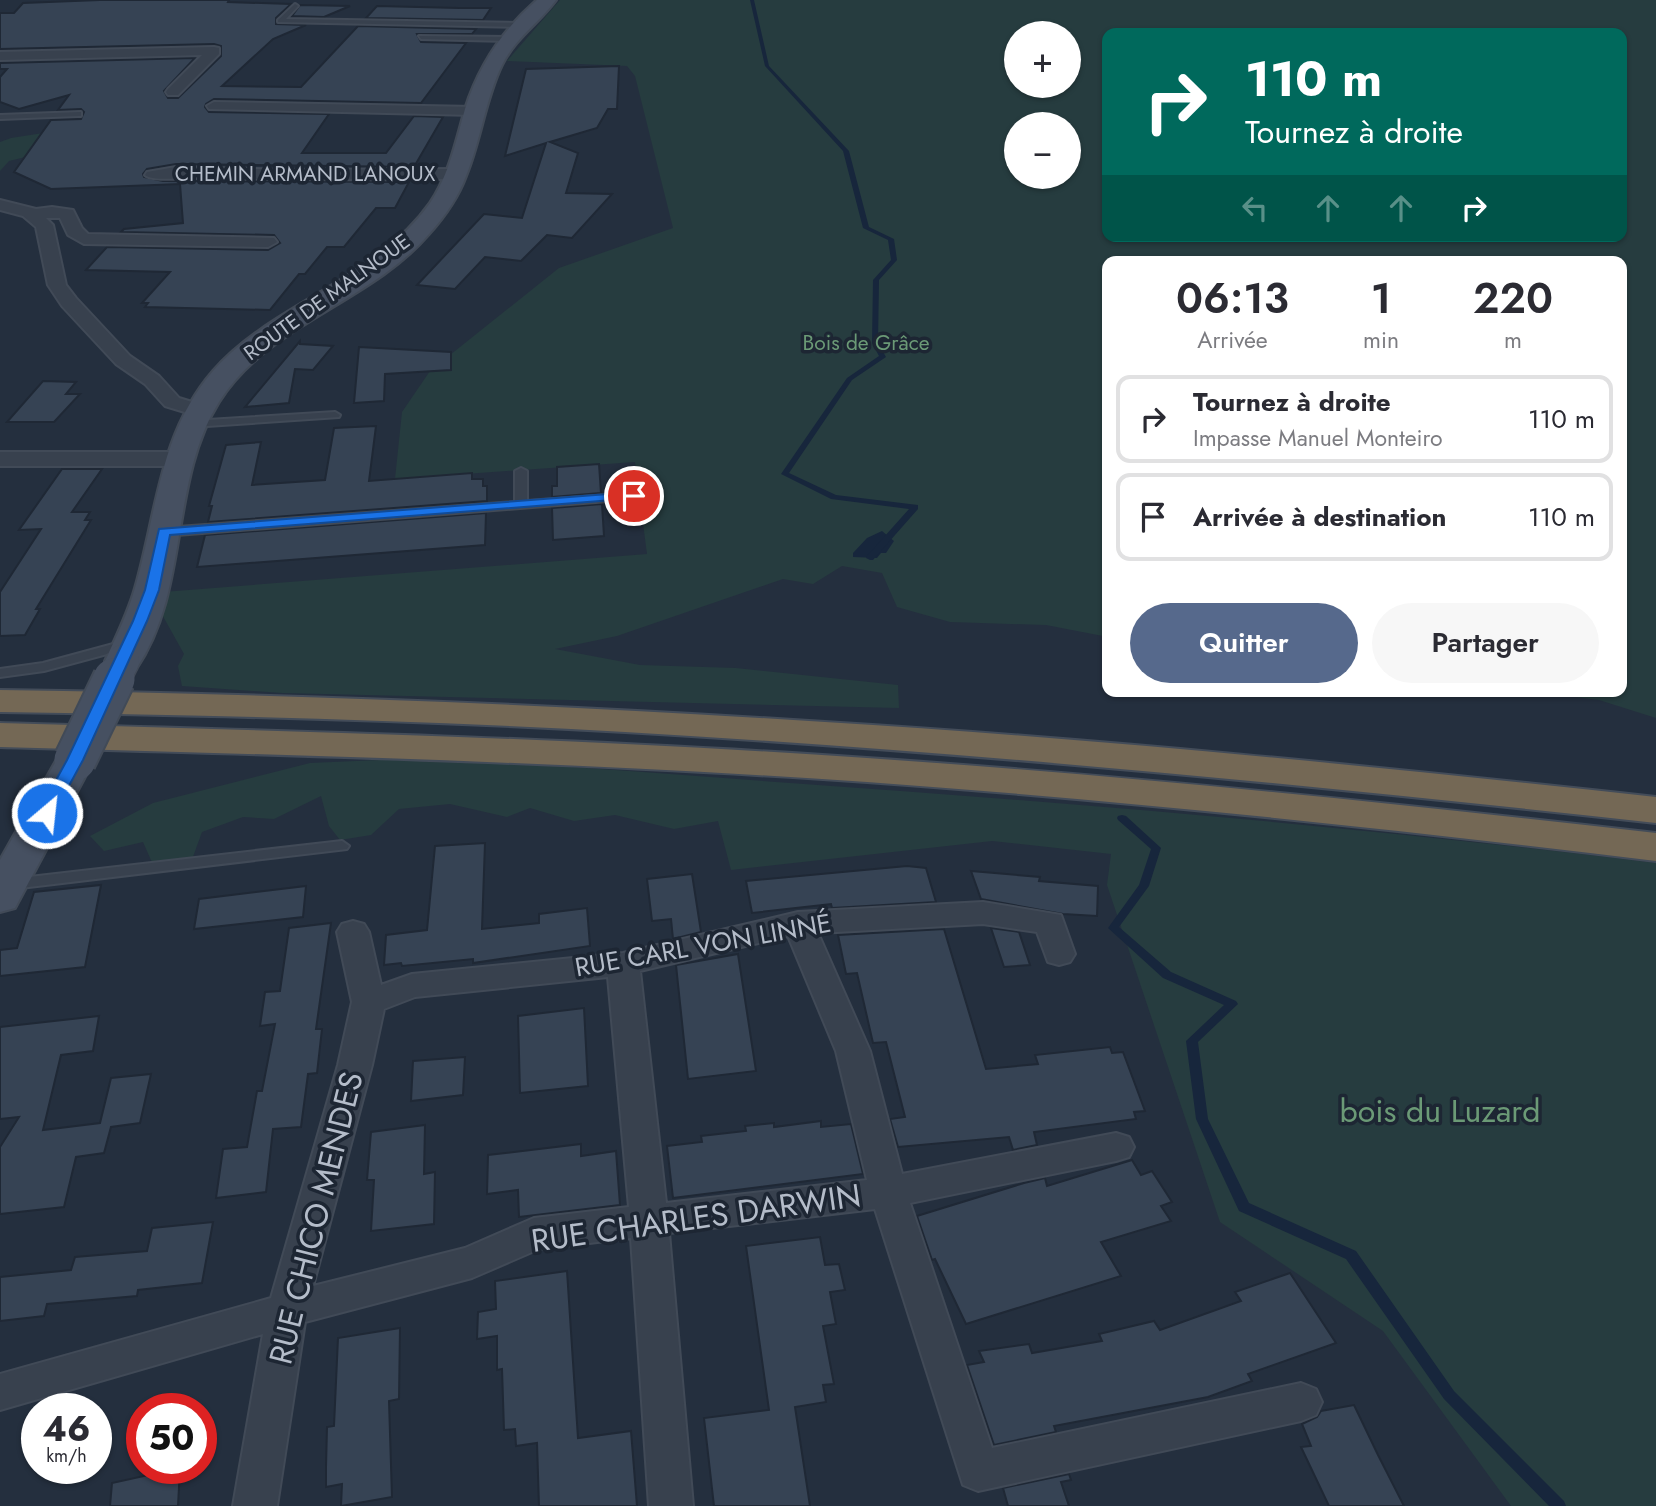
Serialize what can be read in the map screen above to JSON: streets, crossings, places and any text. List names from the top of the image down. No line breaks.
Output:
{"streets":{"main road":["ROUTE DE MALNOUE"],"street":["CHEMIN ARMAND LANOUX","RUE CARL VON LINNÉ","RUE CHICO MENDES","RUE CHARLES DARWIN"]},"crossings":[["CHEMIN ARMAND LANOUX","ROUTE DE MALNOUE"],["RUE CARL VON LINNÉ","RUE CHICO MENDES"],["RUE CHICO MENDES","RUE CHARLES DARWIN"]],"parks":["Bois de Grâce","bois du Luzard"],"page":{"map_buttons":["+","−"],"turn":["110 m","Tournez à droite"],"eta":["06:13","Arrivée","1","min","220","m"],"list":[{"name":"Tournez à droite","note":"Impasse Manuel Monteiro","value":"110 m"},{"name":"Arrivée à destination","value":"110 m"}],"buttons":["Quitter","Partager"],"speed":"46 km/h","limit":"50"}}
